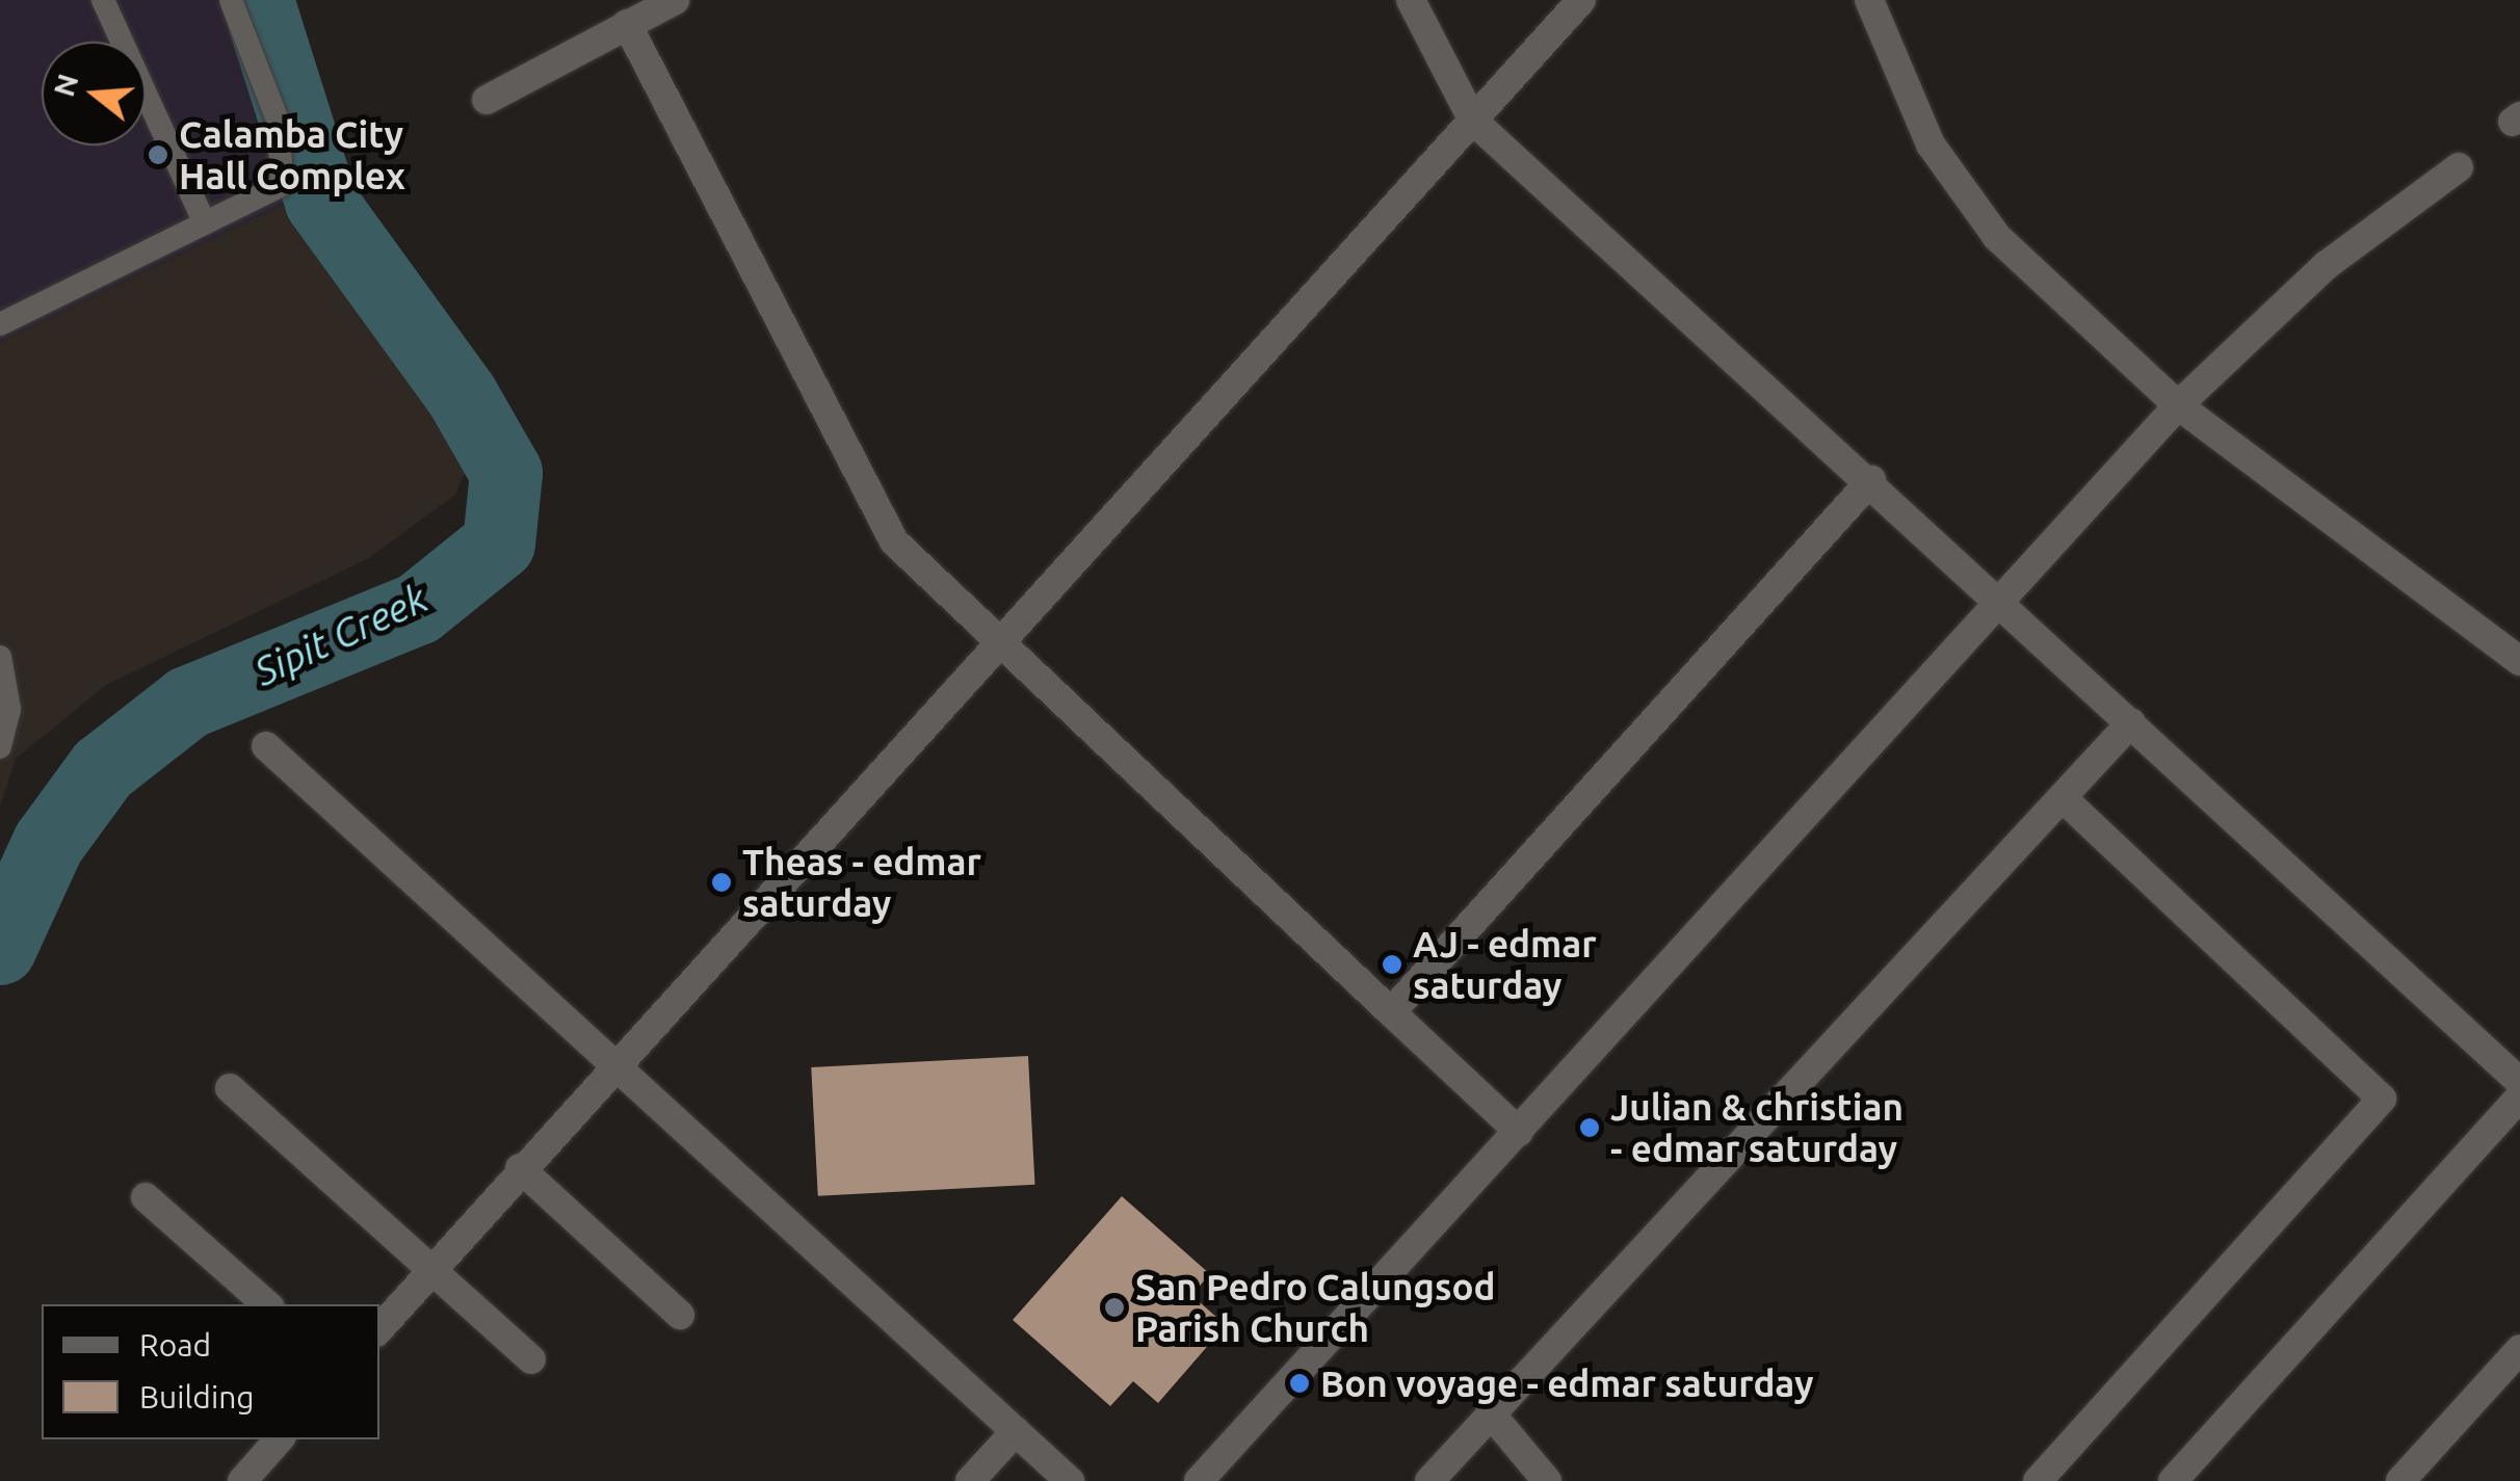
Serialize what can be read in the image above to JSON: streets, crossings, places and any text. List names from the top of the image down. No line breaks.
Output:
{"water":["Sipit Creek"],"places":["Calamba City Hall Complex","Theas - edmar saturday","AJ - edmar saturday","Julian & christian - edmar saturday","San Pedro Calungsod Parish Church","Bon voyage - edmar saturday"],"legend":["Road","Building"],"north":"left"}
